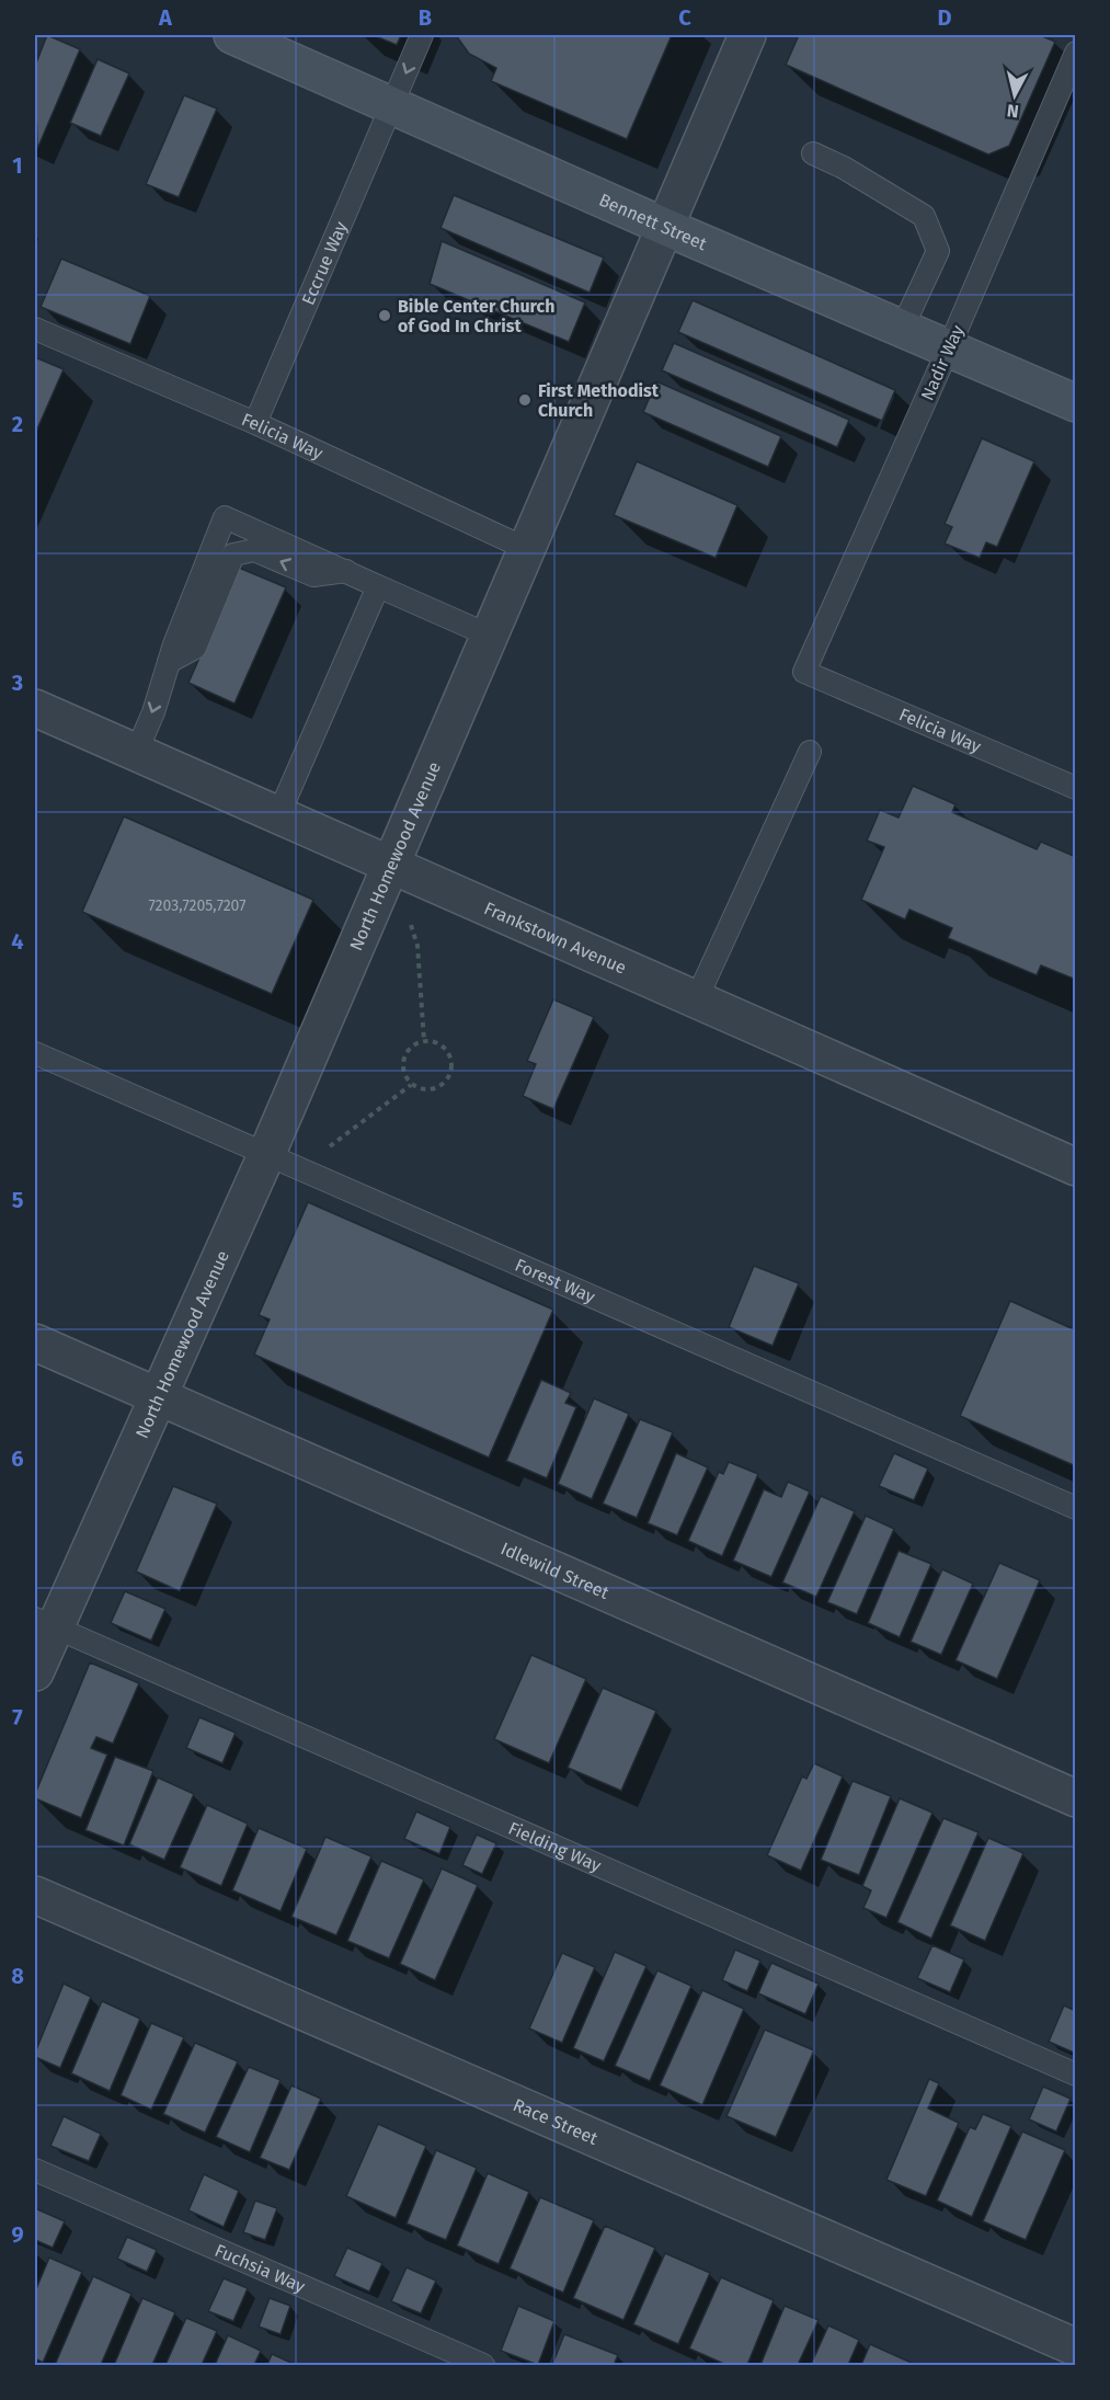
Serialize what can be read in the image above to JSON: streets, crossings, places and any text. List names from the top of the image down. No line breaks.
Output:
{"streets":{"main road":["Bennett Street"],"street":["North Homewood Avenue","Frankstown Avenue","Idlewild Street","Race Street"],"lane":["Eccrue Way","Nadir Way","Felicia Way","Forest Way","Fielding Way","Fuchsia Way"]},"crossings":[["Bennett Street","Eccrue Way"],["Bennett Street","Nadir Way"],["Bennett Street","North Homewood Avenue"],["Eccrue Way","Felicia Way"],["Nadir Way","Felicia Way"],["Felicia Way","North Homewood Avenue"],["North Homewood Avenue","Frankstown Avenue"],["North Homewood Avenue","Forest Way"],["North Homewood Avenue","Idlewild Street"],["North Homewood Avenue","Fielding Way"]],"places":["Bible Center Church of God In Christ","First Methodist Church"],"house_numbers":["7203,7205,7207"],"north":"bottom","grid":{"columns":["A","B","C","D"],"rows":["1","2","3","4","5","6","7","8","9"]}}
